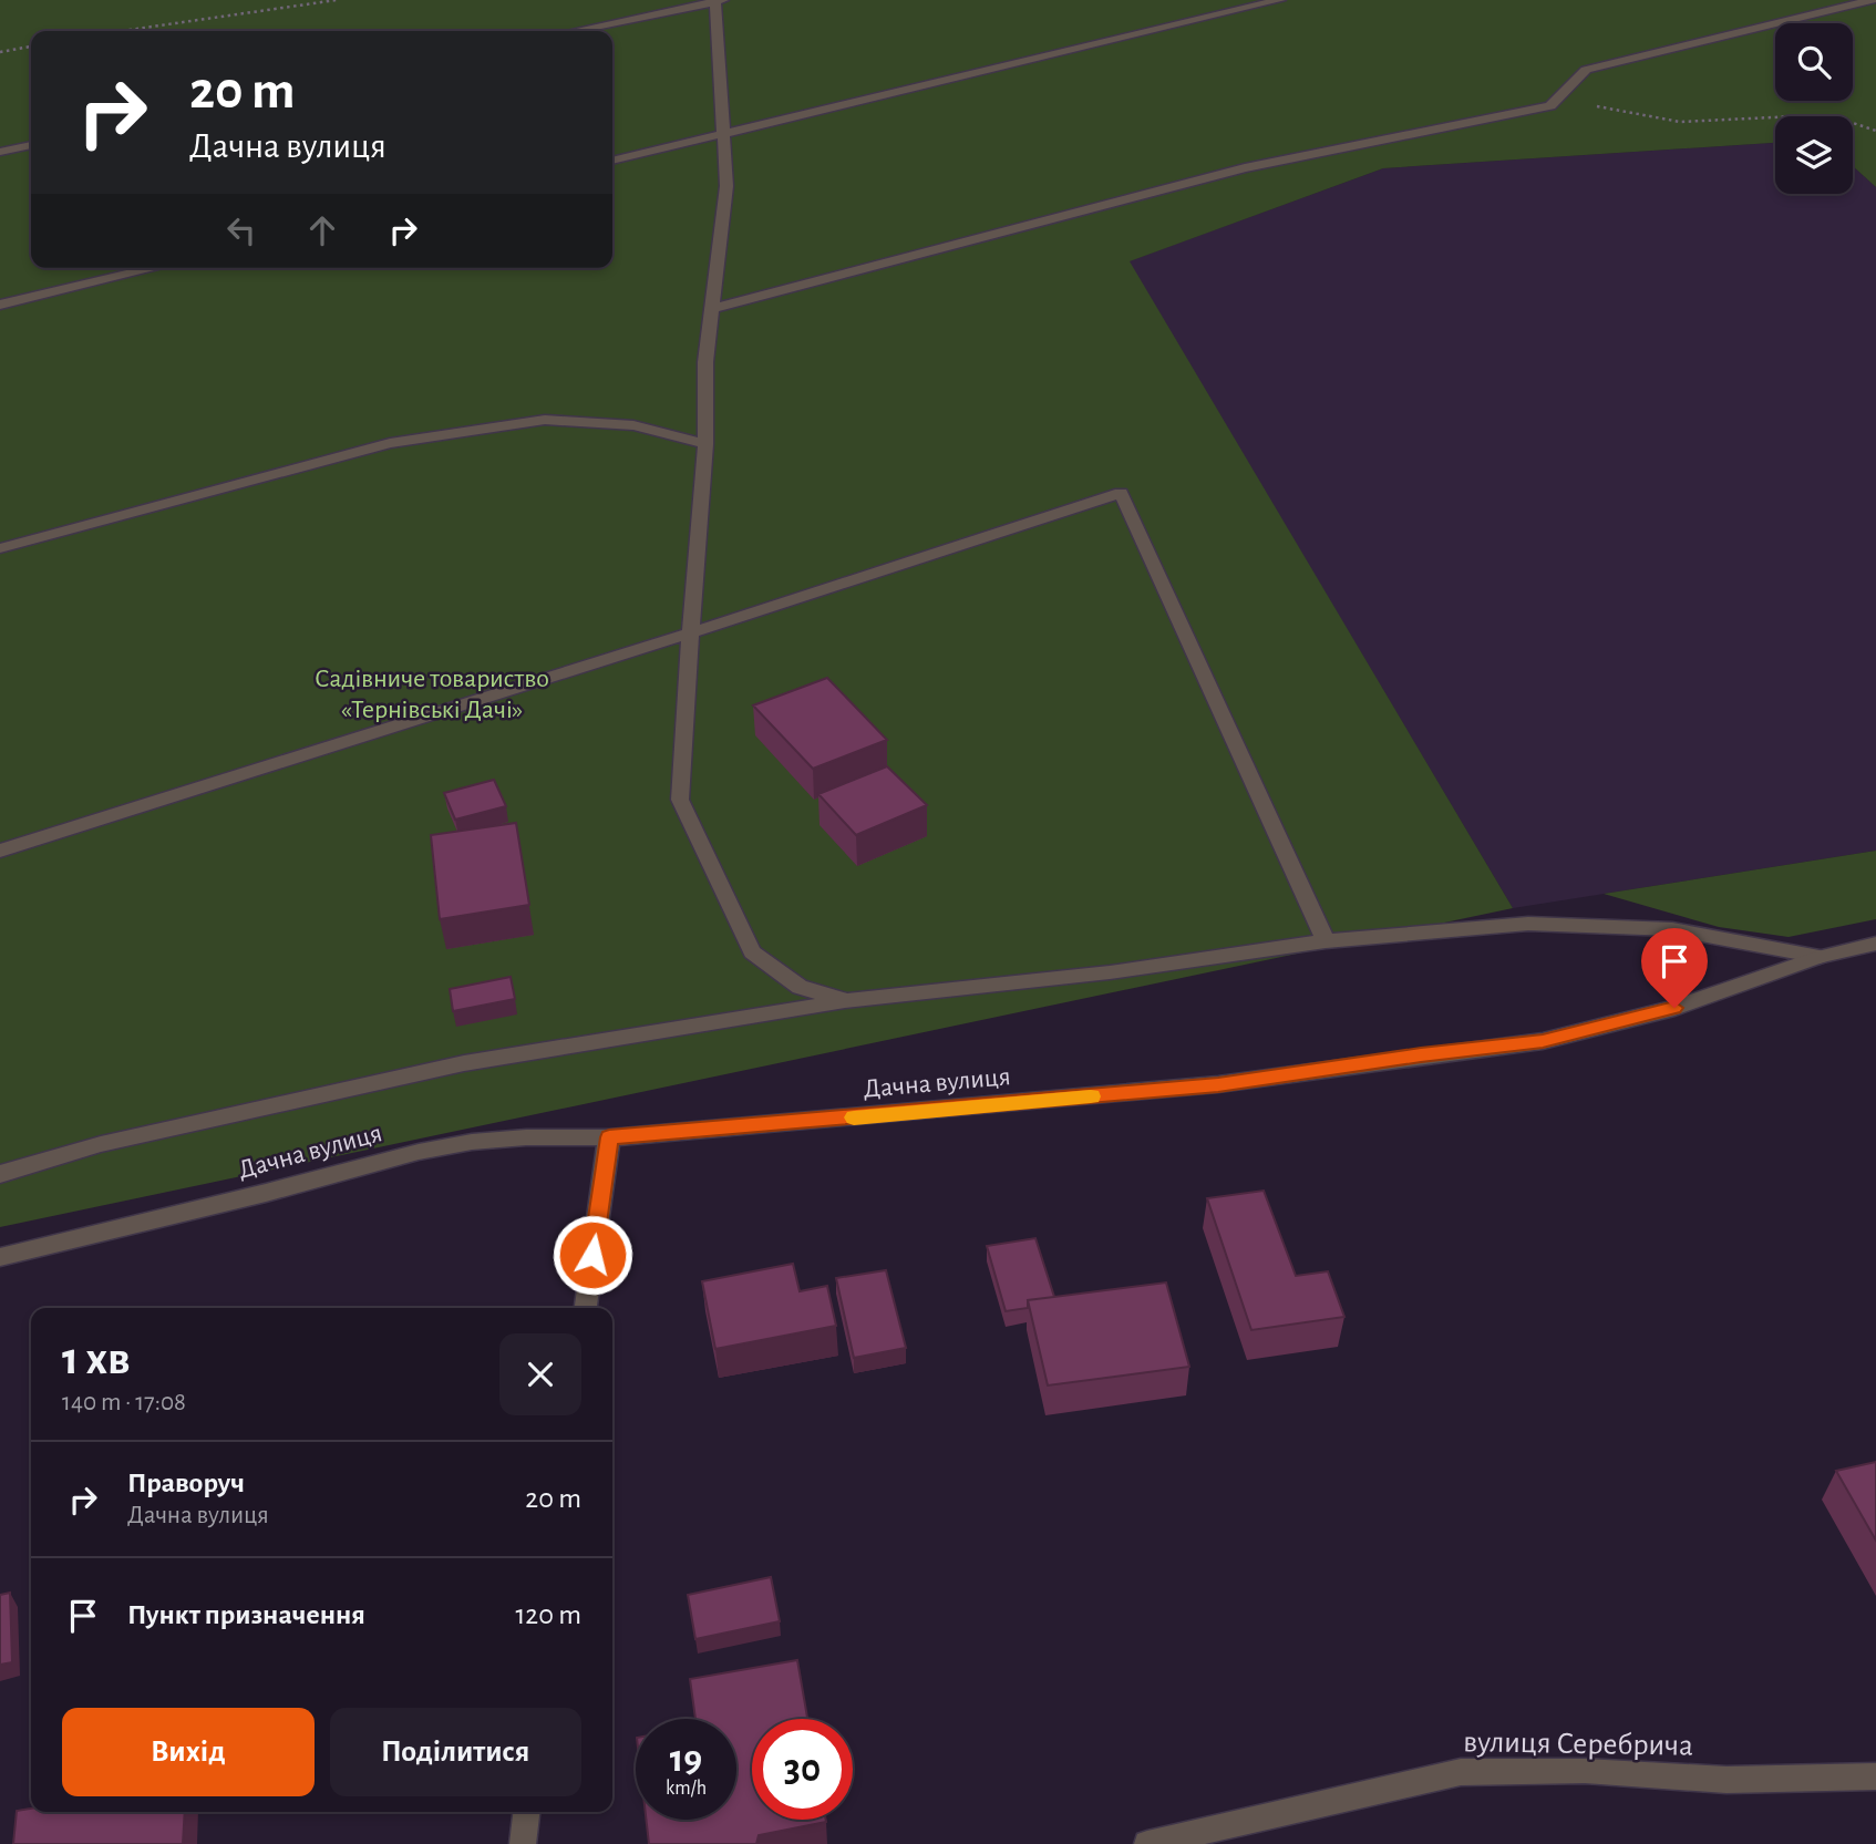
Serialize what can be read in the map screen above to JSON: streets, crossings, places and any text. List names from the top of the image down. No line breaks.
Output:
{"streets":{"street":["Дачна вулиця","вулиця Серебрича"]},"parks":["Садівниче товариство «Тернівські Дачі»"],"page":{"turn":["20 m","Дачна вулиця"],"heading":["1 хв","140 m · 17:08"],"list":[{"name":"Праворуч","note":"Дачна вулиця","value":"20 m"},{"name":"Пункт призначення","value":"120 m"}],"buttons":["Вихід","Поділитися"],"speed":"19 km/h","limit":"30"}}
